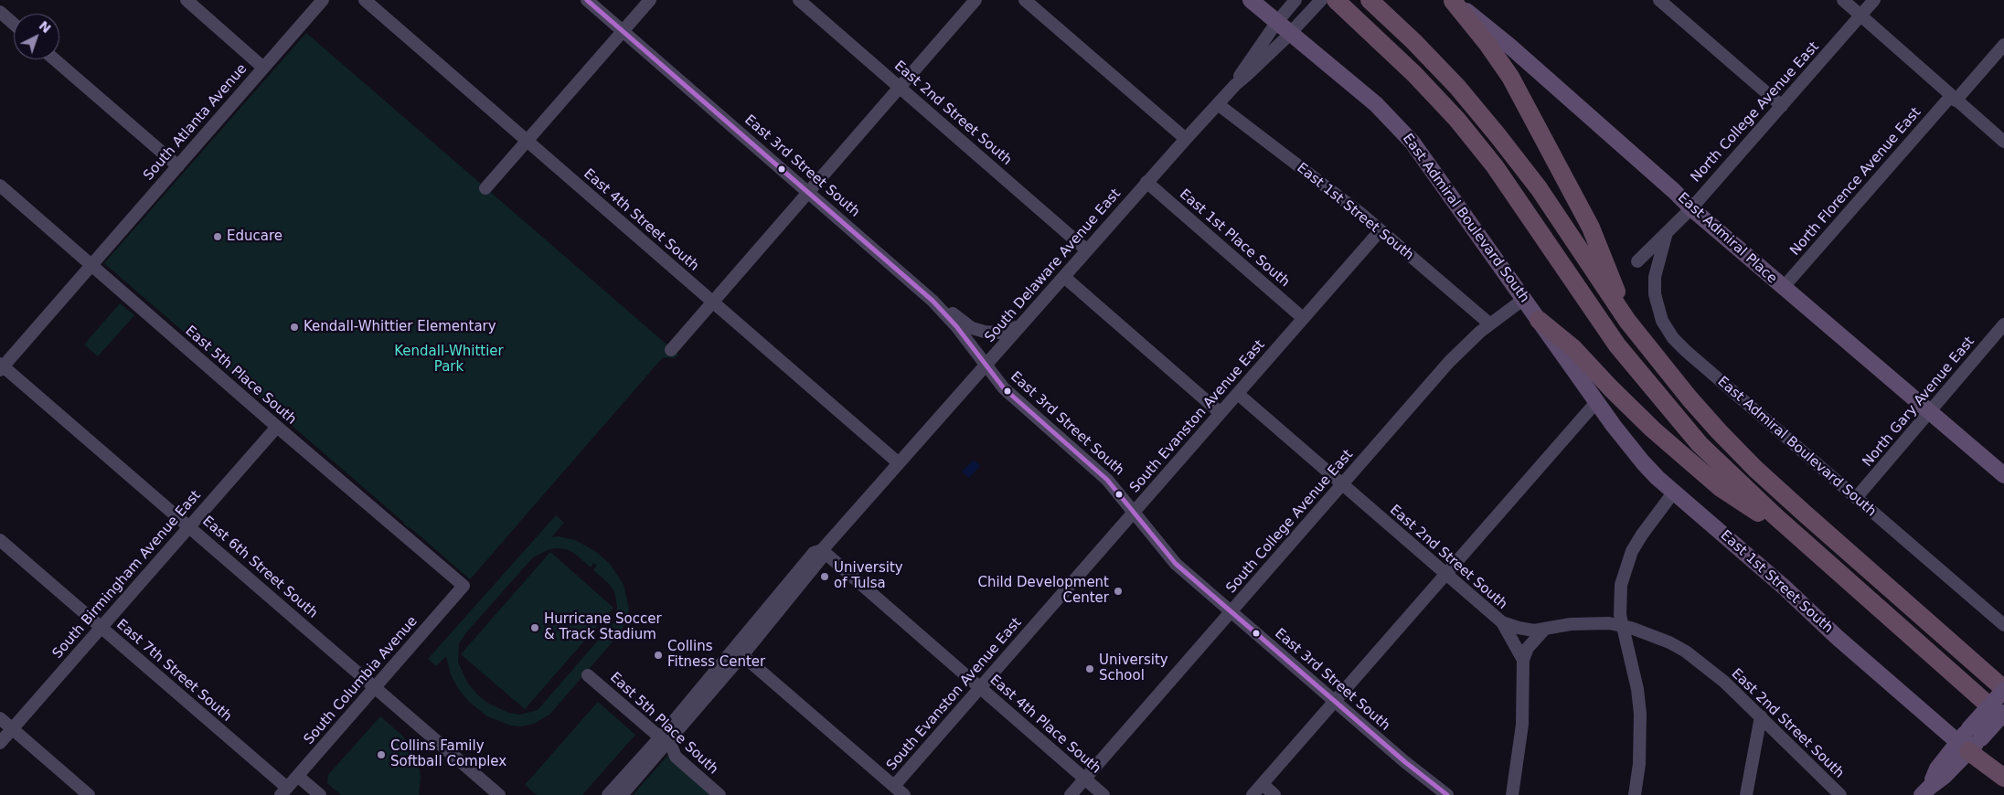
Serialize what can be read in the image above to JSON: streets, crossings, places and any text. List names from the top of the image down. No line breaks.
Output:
{"streets":{"main road":["East 1st Street South","East Admiral Boulevard South","East Admiral Place"],"street":["North College Avenue East","East 2nd Street South","South Atlanta Avenue","East 3rd Street South","North Florence Avenue East","East 4th Street South","East 1st Place South","South Delaware Avenue East","East 5th Place South","North Gary Avenue East","South Evanston Avenue East","South College Avenue East","East 6th Street South","South Birmingham Avenue East","East 7th Street South","South Columbia Avenue","East 4th Place South"]},"crossings":[["North College Avenue East","East Admiral Boulevard South"],["North College Avenue East","East Admiral Place"],["East 2nd Street South","South Delaware Avenue East"],["East 2nd Street South","South Evanston Avenue East"],["East 2nd Street South","South College Avenue East"],["South Atlanta Avenue","East 5th Place South"],["South Atlanta Avenue","East 6th Street South"],["East 3rd Street South","South Delaware Avenue East"],["East 3rd Street South","South Evanston Avenue East"],["East 3rd Street South","South College Avenue East"],["North Florence Avenue East","East Admiral Place"],["East 1st Street South","East Admiral Boulevard South"],["East 1st Street South","South Delaware Avenue East"],["East 1st Street South","South Evanston Avenue East"],["East 1st Street South","South College Avenue East"],["East Admiral Boulevard South","South Delaware Avenue East"],["East Admiral Boulevard South","North Gary Avenue East"],["East Admiral Boulevard South","South College Avenue East"],["East 4th Street South","South Delaware Avenue East"],["East 1st Place South","South Delaware Avenue East"],["East 1st Place South","South Evanston Avenue East"],["East Admiral Place","North Gary Avenue East"],["South Delaware Avenue East","East 5th Place South"],["South Delaware Avenue East","East 4th Place South"],["East 5th Place South","South Birmingham Avenue East"],["East 5th Place South","South Columbia Avenue"],["South Evanston Avenue East","East 4th Place South"],["South College Avenue East","East 4th Place South"],["East 6th Street South","South Birmingham Avenue East"],["East 6th Street South","South Columbia Avenue"],["South Birmingham Avenue East","East 7th Street South"],["East 7th Street South","South Columbia Avenue"]],"parks":["Kendall-Whittier Park"],"places":["Educare","Kendall-Whittier Elementary","University of Tulsa","Child Development Center","Hurricane Soccer & Track Stadium","Collins Fitness Center","University School","Collins Family Softball Complex"],"north":"top right"}
